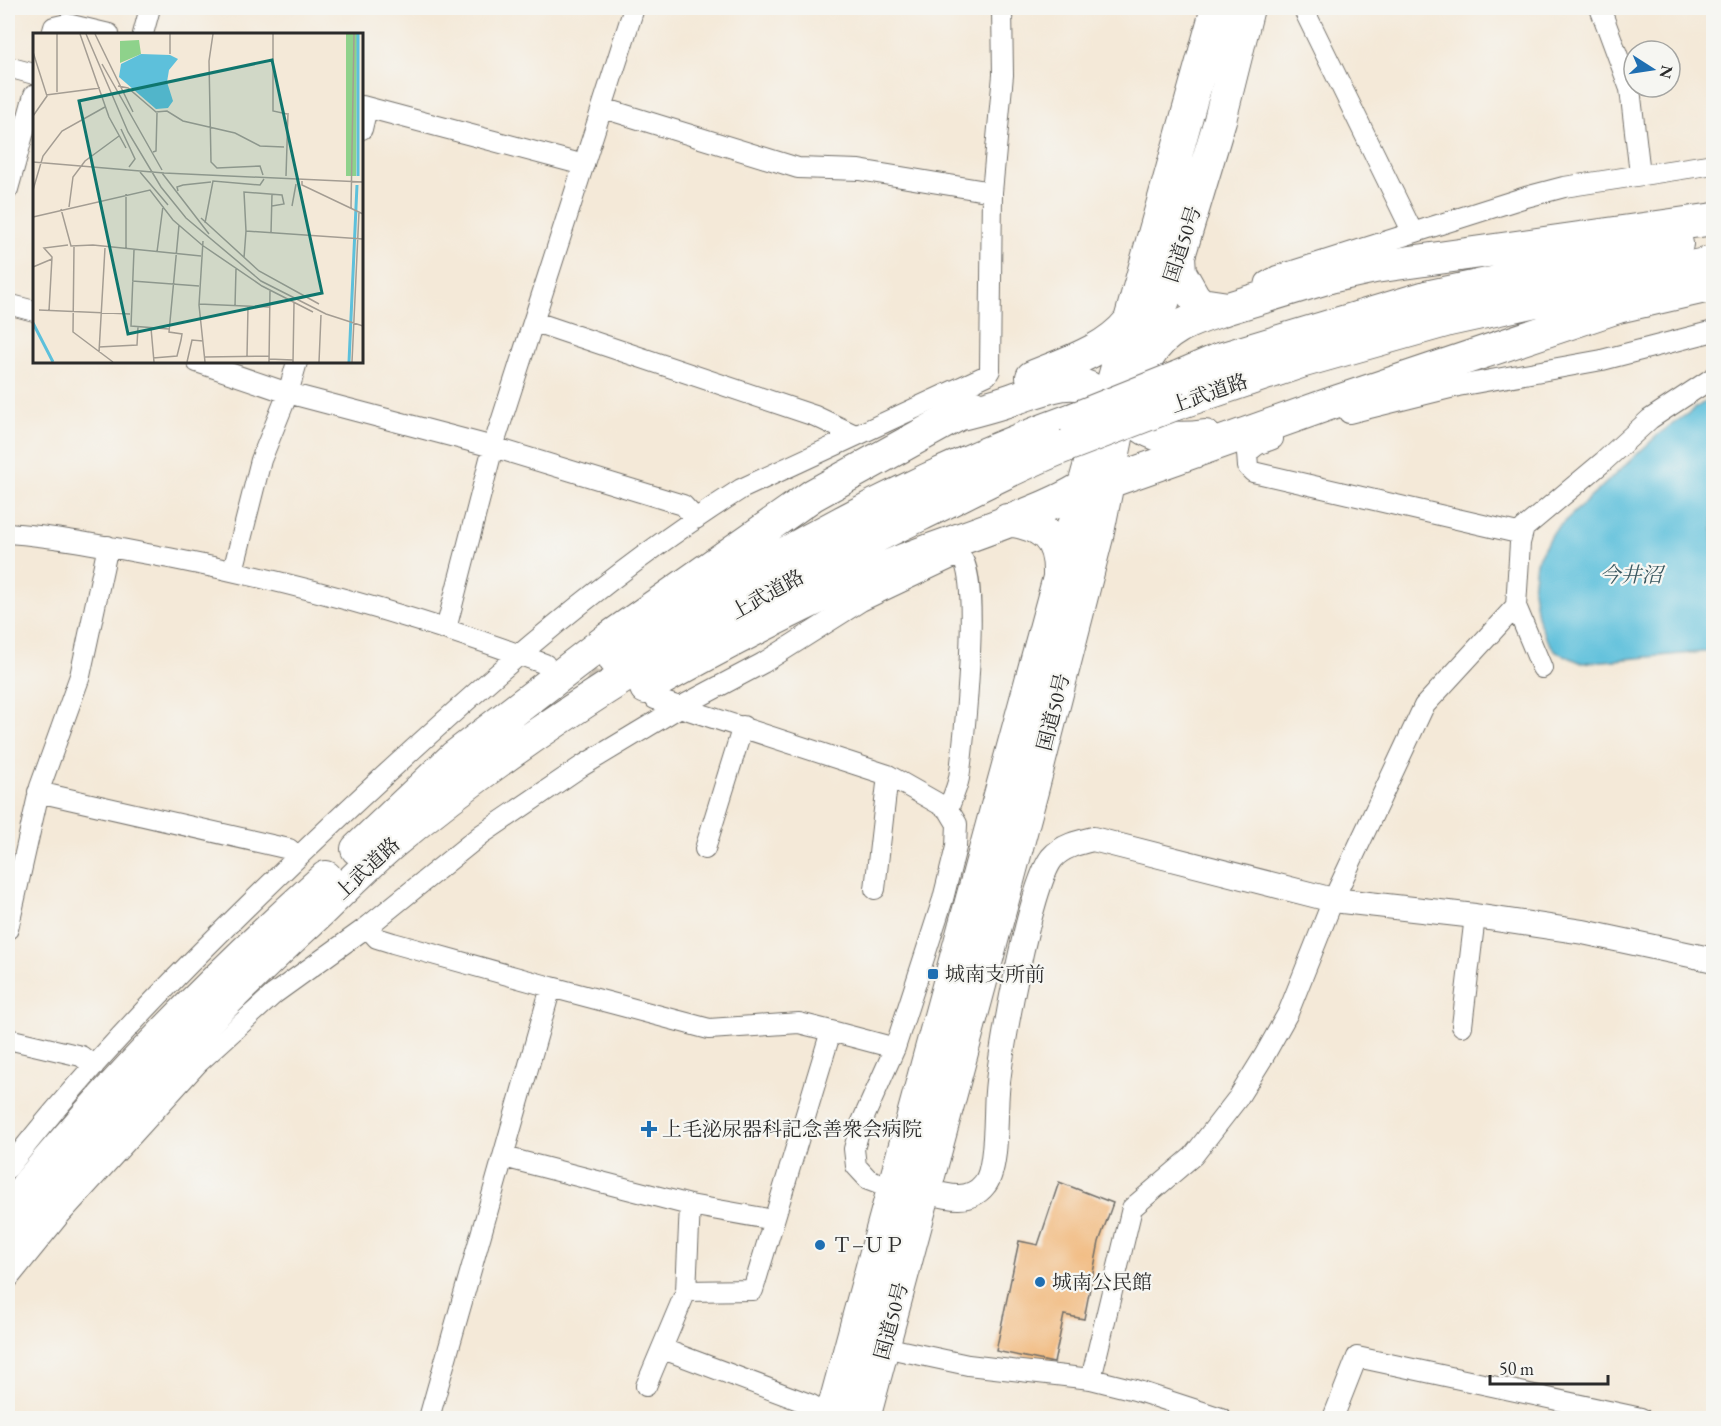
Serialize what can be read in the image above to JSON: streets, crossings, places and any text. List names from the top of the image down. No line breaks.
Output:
{"streets":{"highway":["国道50号","上武道路"]},"water":["今井沼"],"places":{"transit":["城南支所前"],"health":["上毛泌尿器科記念善衆会病院"],"other":["Ｔ−ＵＰ","城南公民館"]},"scale_bar":"50 m","north":"right"}
